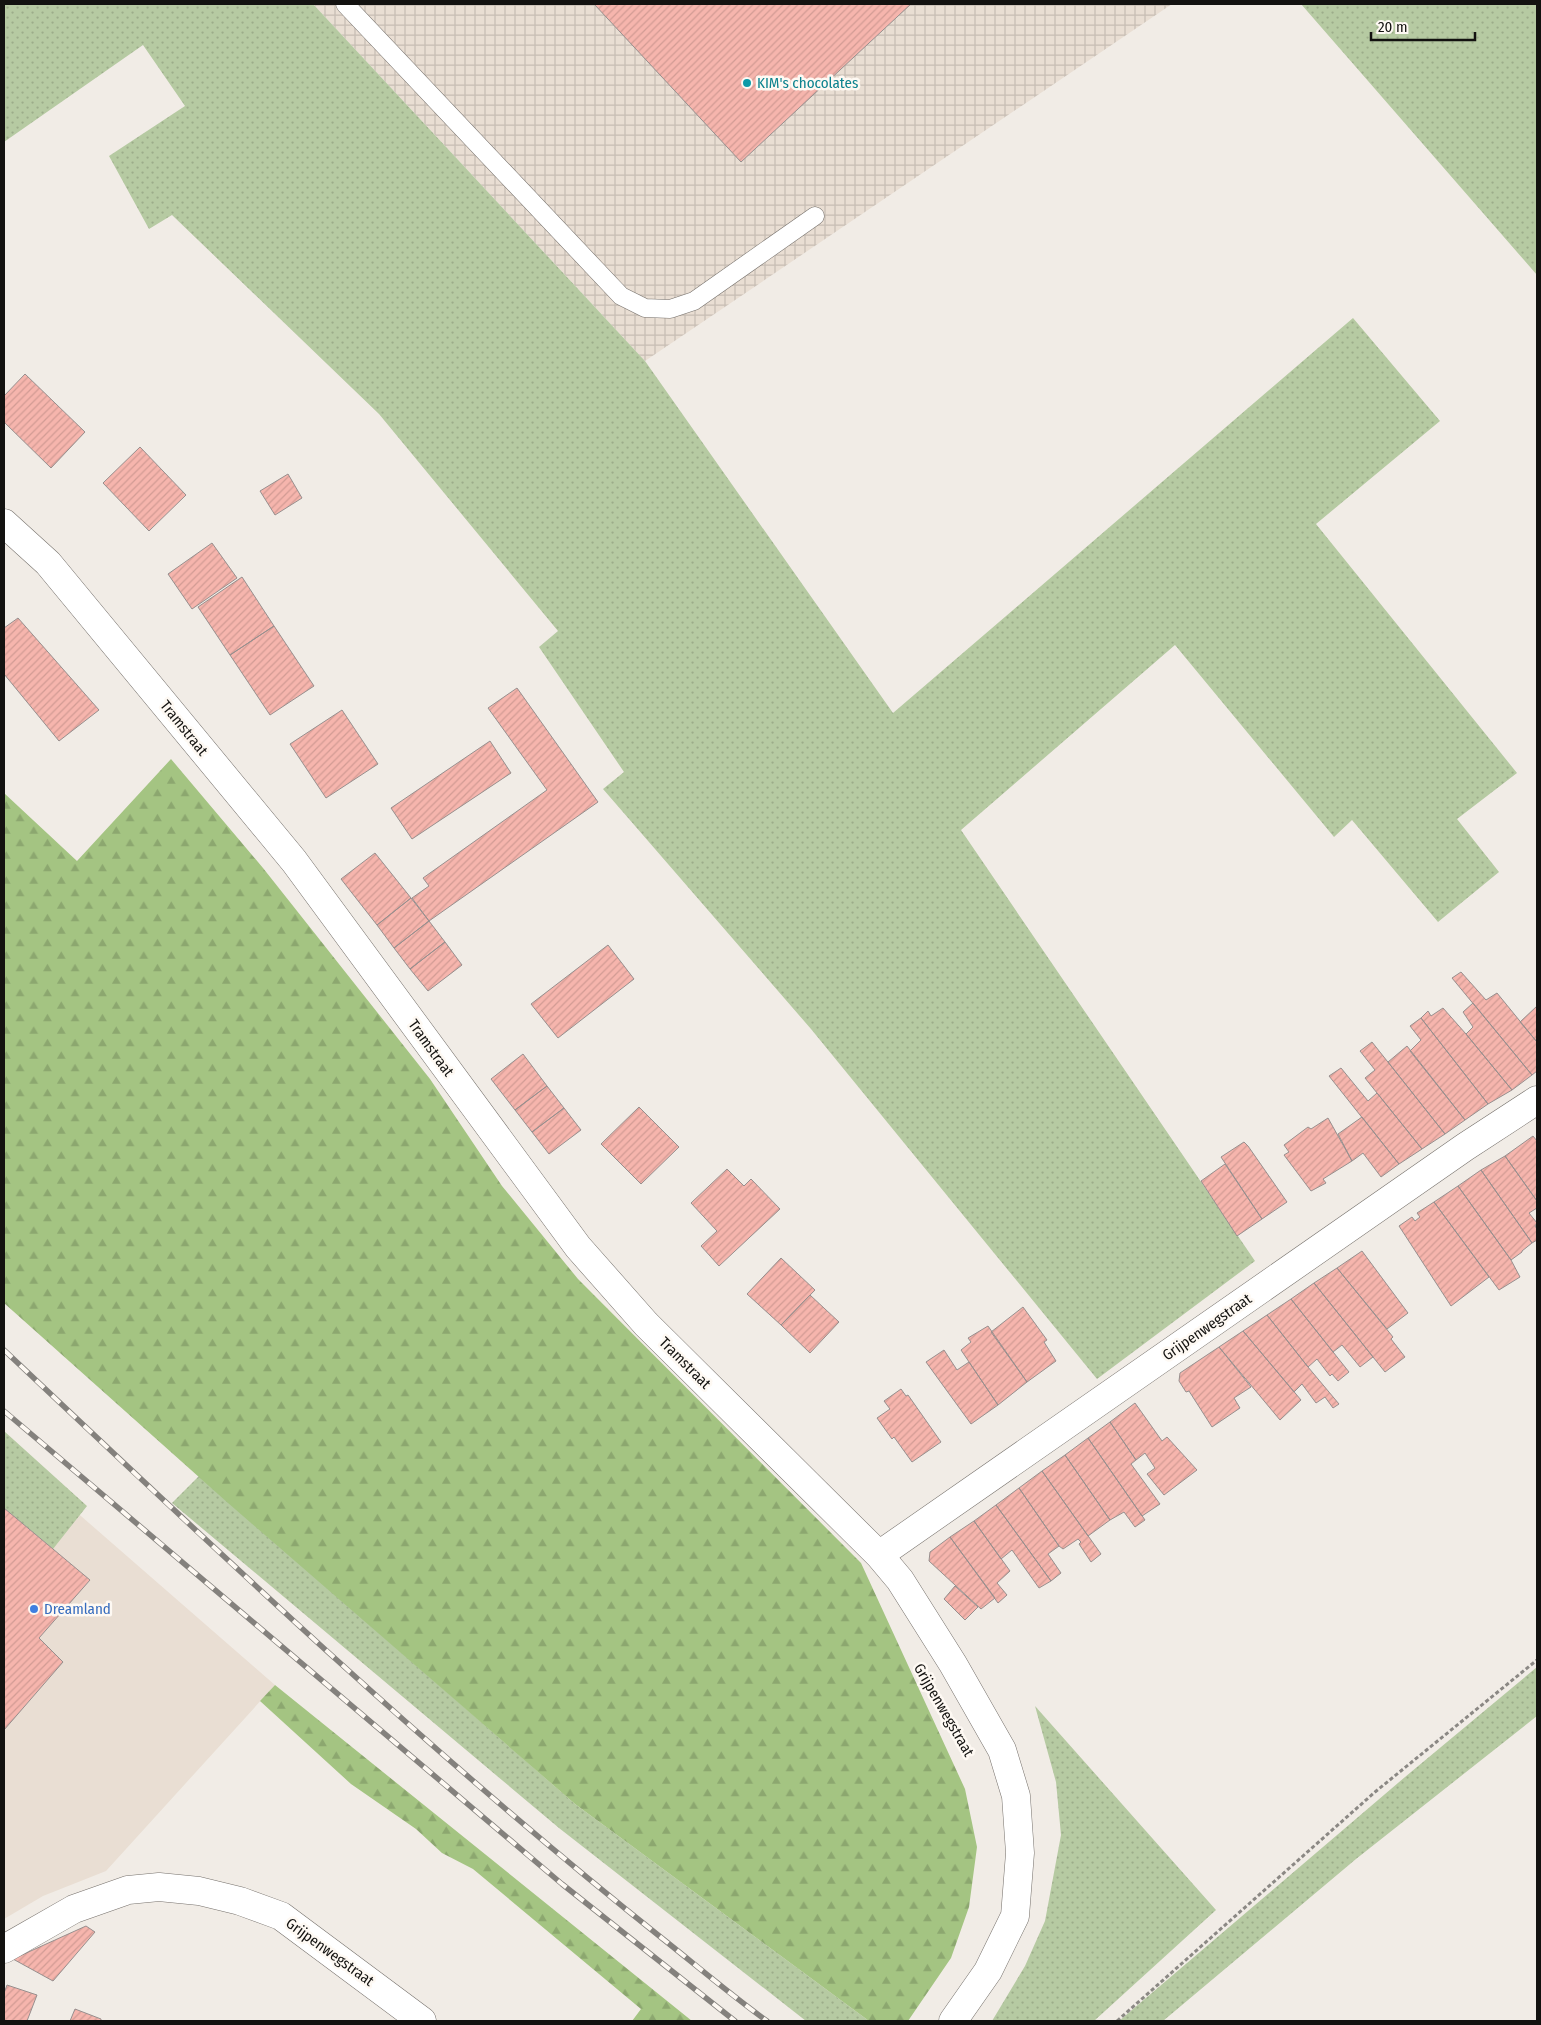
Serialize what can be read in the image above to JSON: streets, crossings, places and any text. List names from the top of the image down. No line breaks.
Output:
{"streets":{"street":["Tramstraat","Grijpenwegstraat"]},"crossings":[["Tramstraat","Grijpenwegstraat"]],"places":["KIM's chocolates","Dreamland"],"scale_bar":"20 m"}
